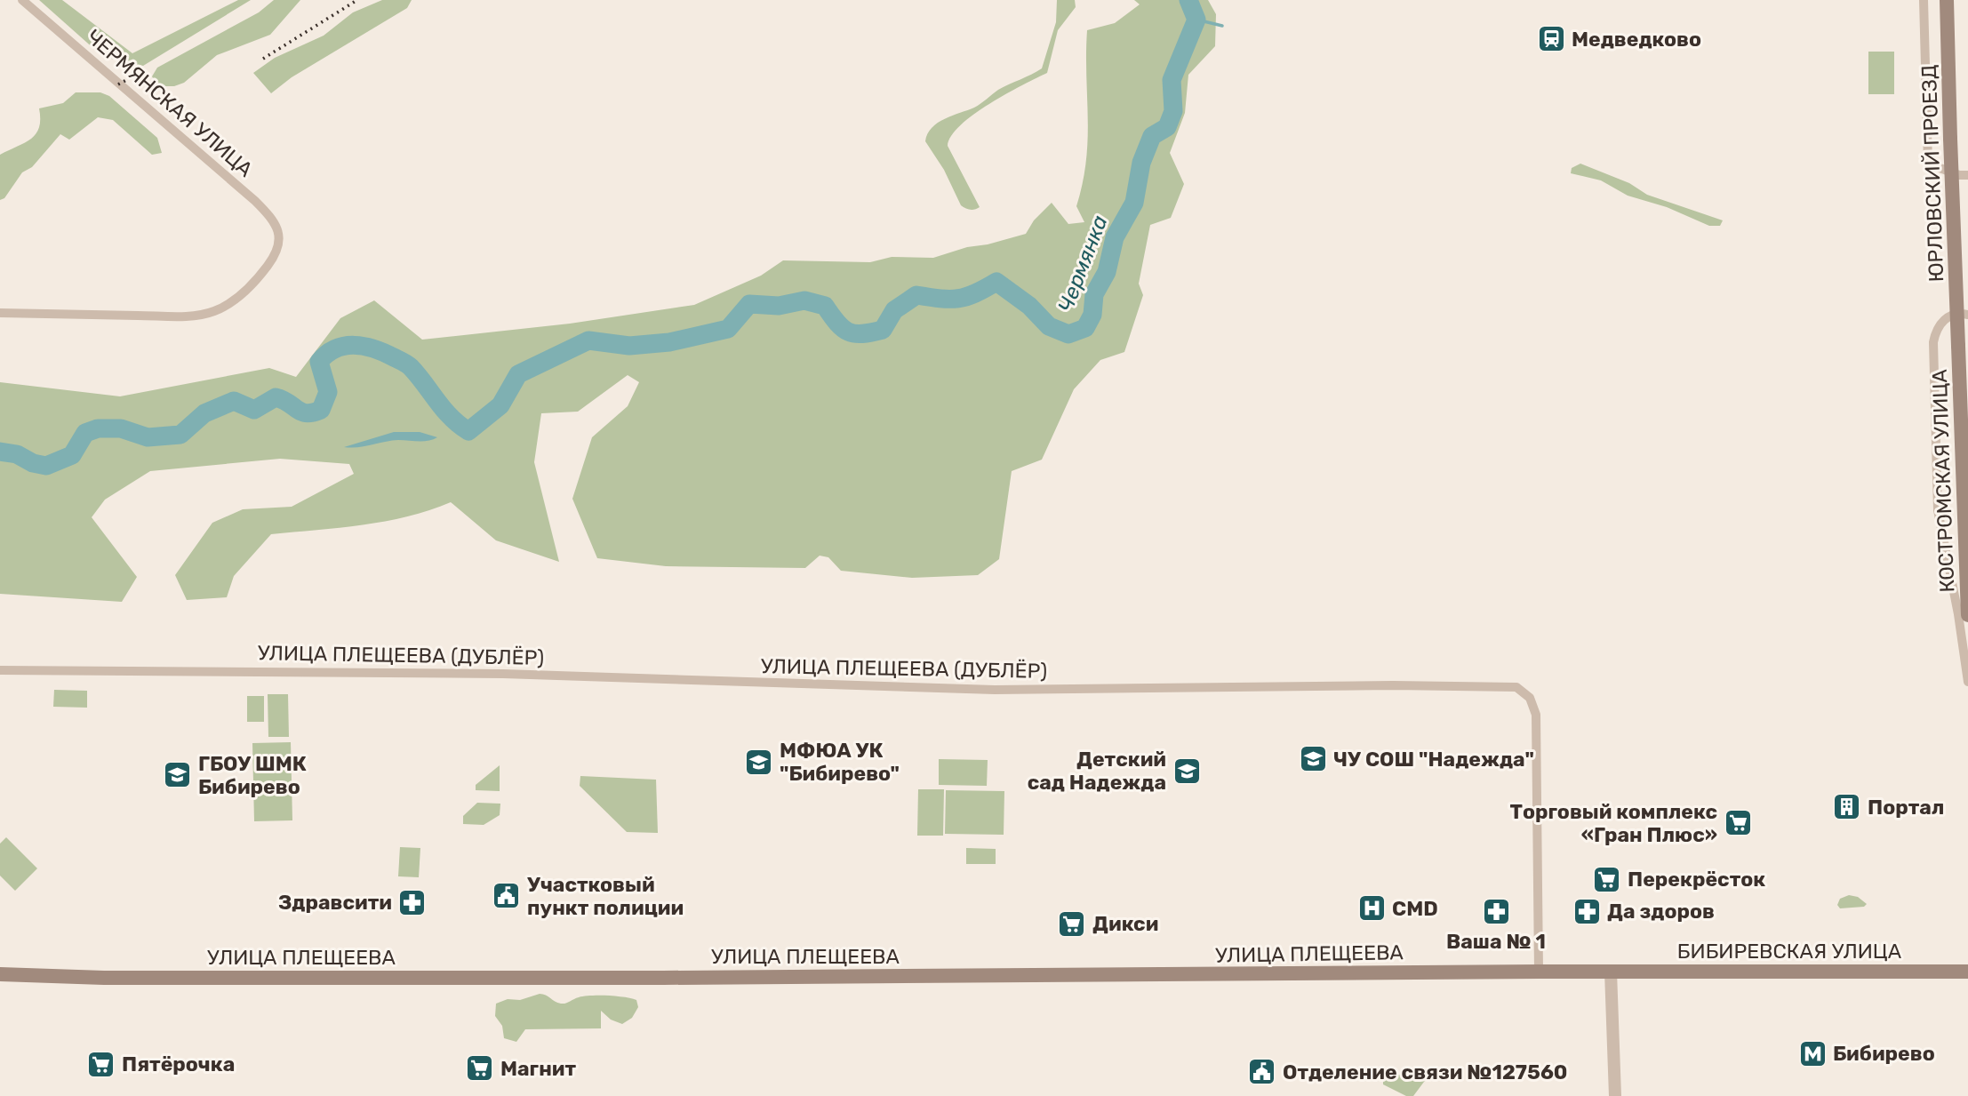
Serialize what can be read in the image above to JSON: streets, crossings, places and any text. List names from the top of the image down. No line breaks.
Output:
{"streets":{"main road":["ЮРЛОВСКИЙ ПРОЕЗД","КОСТРОМСКАЯ УЛИЦА","БИБИРЕВСКАЯ УЛИЦА","УЛИЦА ПЛЕЩЕЕВА"],"street":["ЧЕРМЯНСКАЯ УЛИЦА","УЛИЦА ПЛЕЩЕЕВА (ДУБЛЁР)"]},"crossings":[["ЮРЛОВСКИЙ ПРОЕЗД","КОСТРОМСКАЯ УЛИЦА"],["УЛИЦА ПЛЕЩЕЕВА (ДУБЛЁР)","УЛИЦА ПЛЕЩЕЕВА"],["БИБИРЕВСКАЯ УЛИЦА","УЛИЦА ПЛЕЩЕЕВА"]],"water":["Чермянка"],"places":{"station":["Медведково"],"school or university":["ЧУ СОШ \"Надежда\"","МФЮА УК \"Бибирево\"","Детский сад Надежда","ГБОУ ШМК Бибирево"],"building":["Портал"],"supermarket":["Торговый комплекс «Гран Плюс»","Перекрёсток","Дикси","Пятёрочка","Магнит"],"public building":["Участковый пункт полиции","Отделение связи №127560"],"pharmacy":["Здравсити","Ваша № 1","Да здоров"],"hospital":["CMD"],"metro station":["Бибирево"]}}
